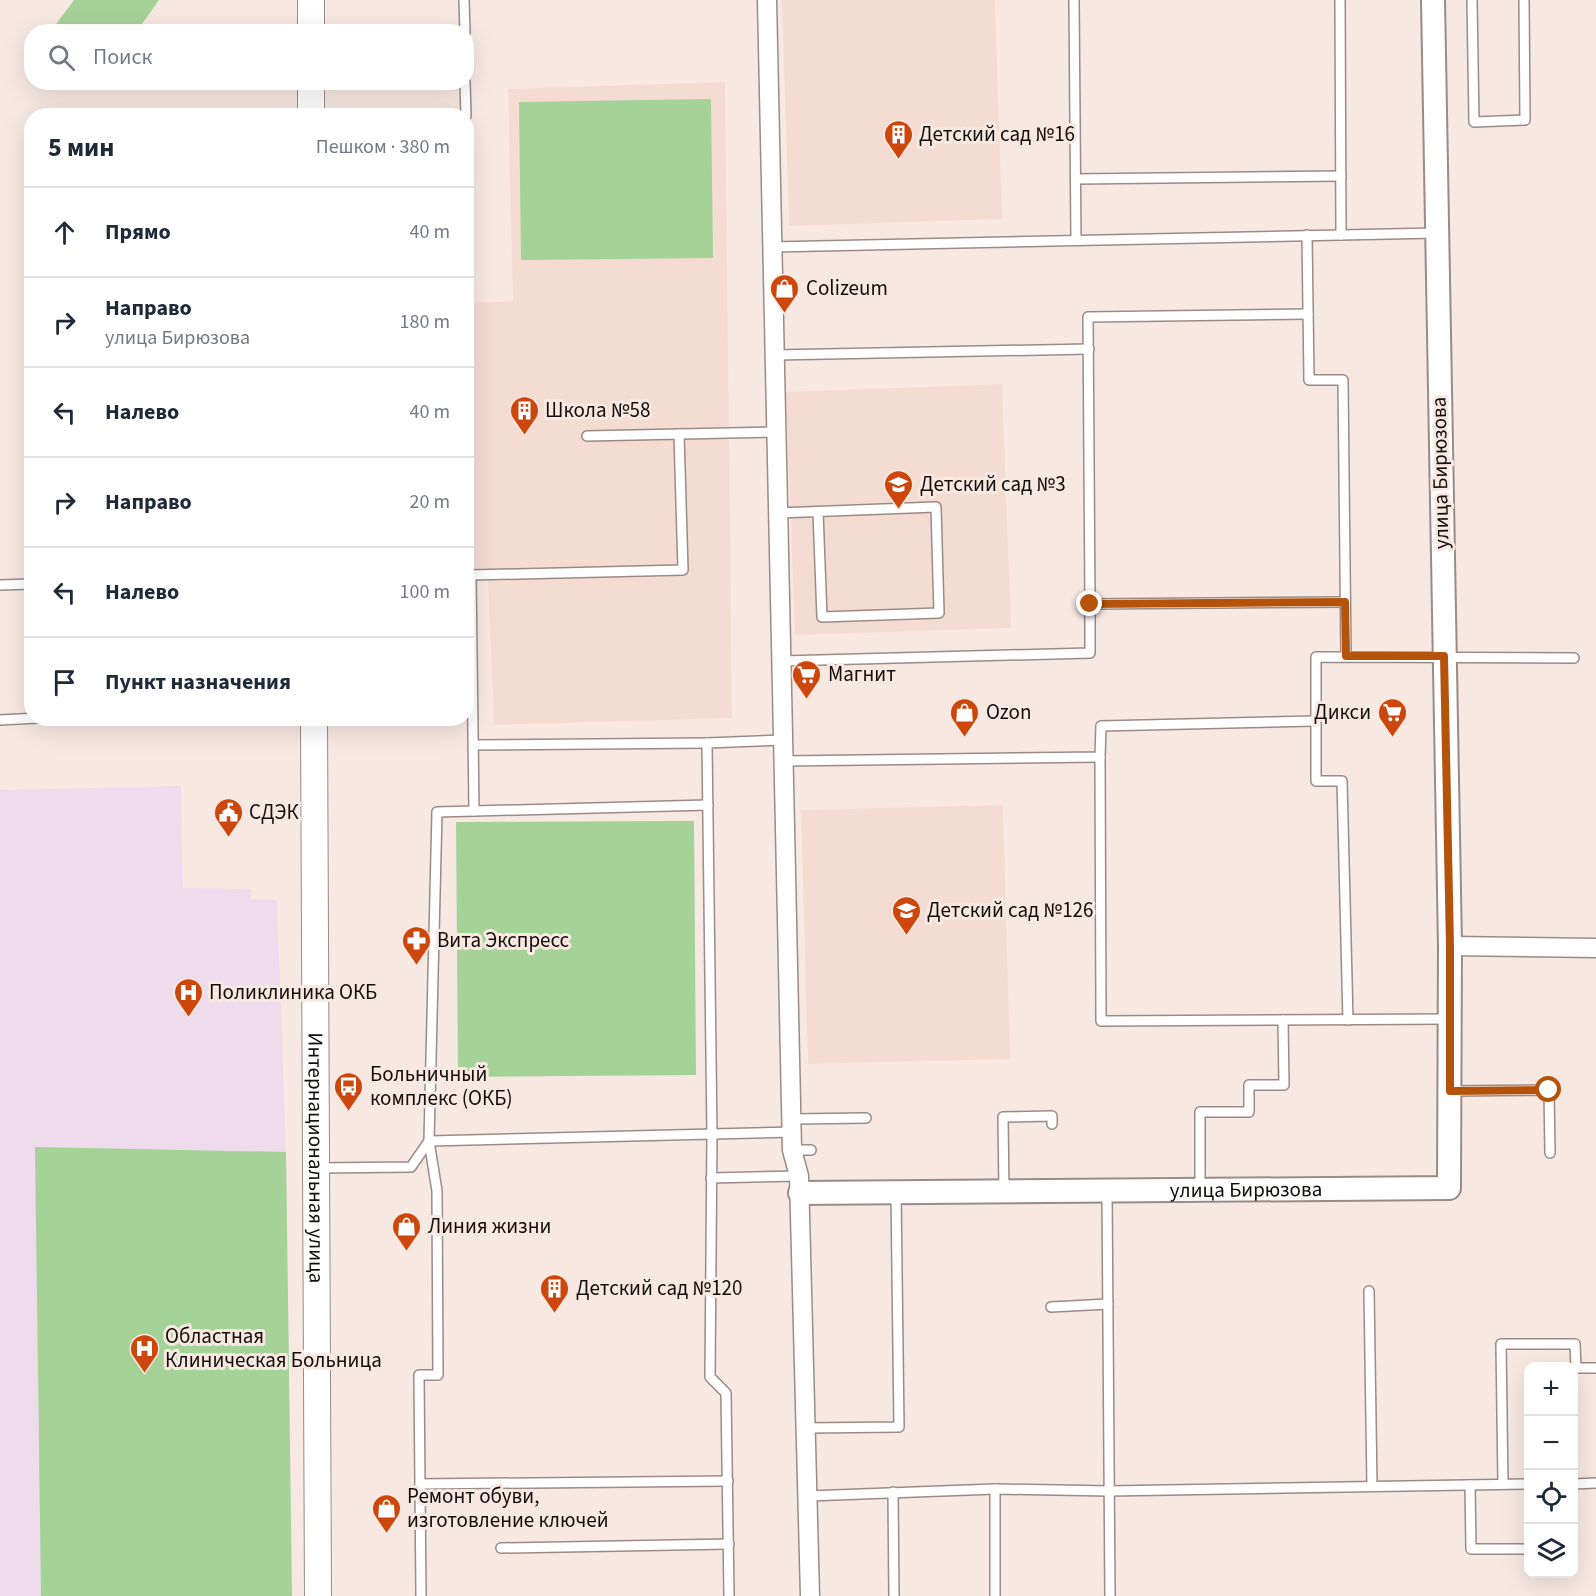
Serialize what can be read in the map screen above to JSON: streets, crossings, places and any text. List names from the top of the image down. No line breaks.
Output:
{"streets":{"main road":["Интернациональная улица"],"street":["улица Бирюзова"]},"places":{"building":["Детский сад №16","Школа №58","Детский сад №120"],"shop":["Colizeum","Ozon","Линия жизни","Ремонт обуви, изготовление ключей"],"school or university":["Детский сад №3","Детский сад №126"],"supermarket":["Магнит","Дикси"],"public building":["СДЭК"],"pharmacy":["Вита Экспресс"],"hospital":["Поликлиника ОКБ","Областная Клиническая Больница"],"bus stop":["Больничный комплекс (ОКБ)"]},"page":{"search":"Поиск","heading":["5 мин","Пешком · 380 m"],"list":[["Прямо","40 m"],["Направо","улица Бирюзова","180 m"],["Налево","40 m"],["Направо","20 m"],["Налево","100 m"],"Пункт назначения"],"map_buttons":["+","−"]}}
